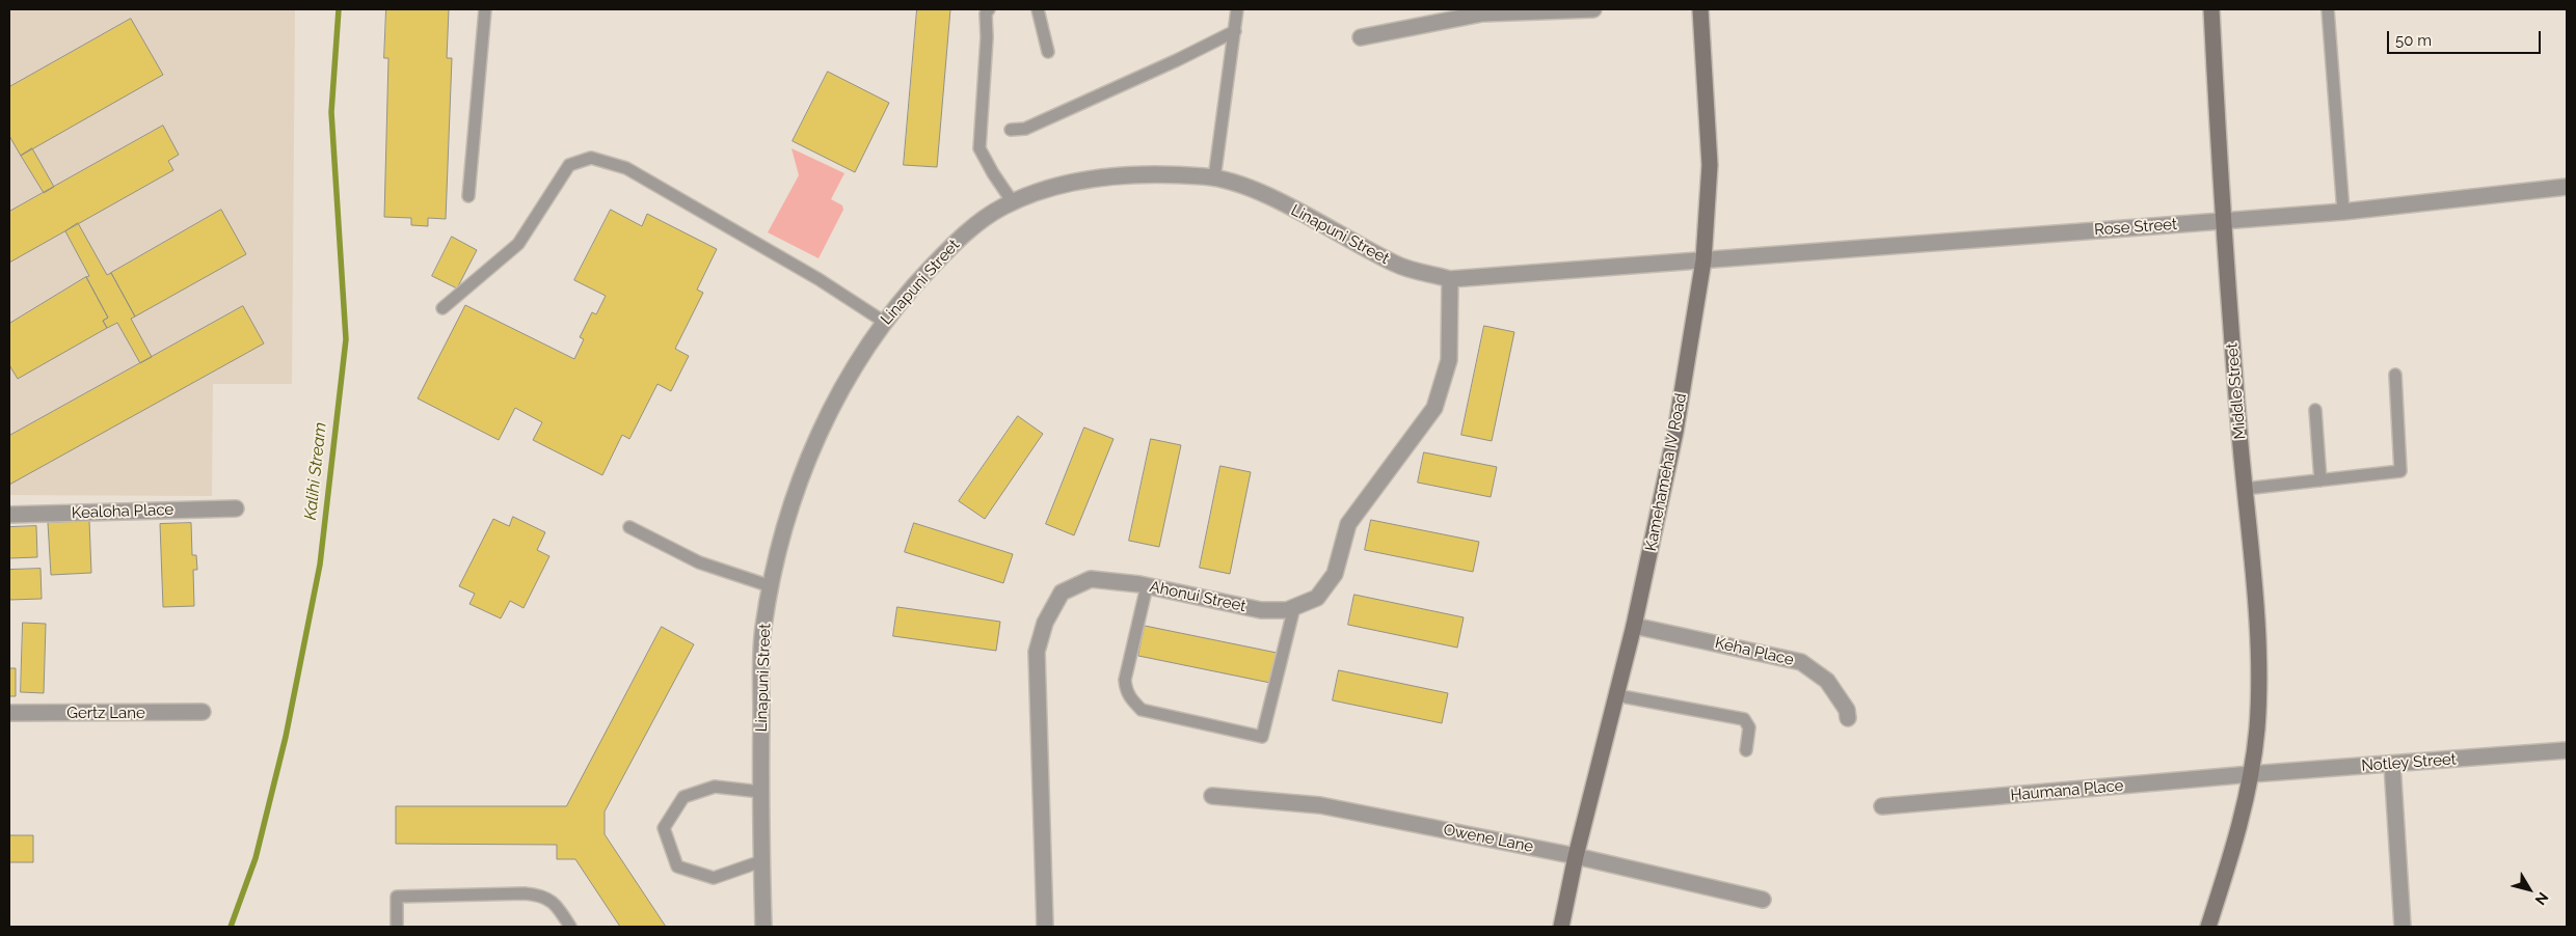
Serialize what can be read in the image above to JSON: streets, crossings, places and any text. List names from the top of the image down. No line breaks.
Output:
{"streets":{"street":["Rose Street","Linapuni Street","Middle Street","Kamehameha IV Road","Kealoha Place","Ahonui Street","Keha Place","Gertz Lane","Notley Street","Haumana Place","Owene Lane"]},"crossings":[["Rose Street","Linapuni Street"],["Rose Street","Middle Street"],["Rose Street","Kamehameha IV Road"],["Linapuni Street","Kamehameha IV Road"],["Linapuni Street","Ahonui Street"],["Middle Street","Notley Street"],["Middle Street","Haumana Place"],["Kamehameha IV Road","Keha Place"],["Kamehameha IV Road","Owene Lane"],["Notley Street","Haumana Place"]],"water":["Kalihi Stream"],"scale_bar":"50 m","north":"bottom right"}
